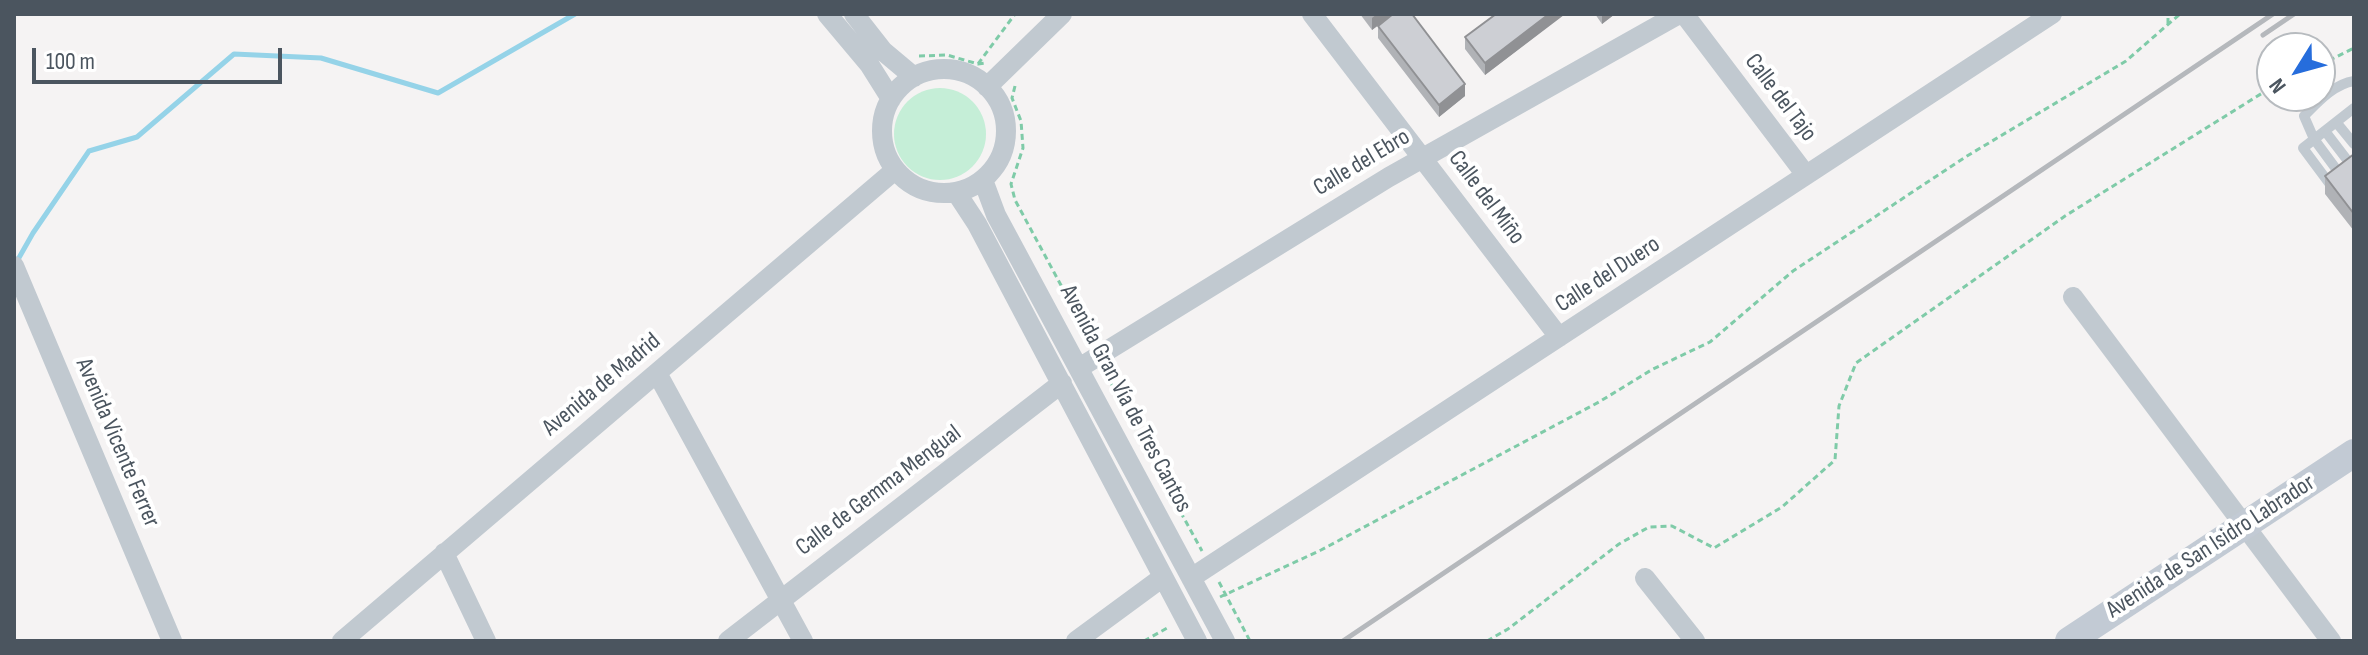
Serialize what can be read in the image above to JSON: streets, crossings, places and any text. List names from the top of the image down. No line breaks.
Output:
{"streets":{"street":["Calle del Tajo","Calle del Ebro","Calle del Miño","Calle del Duero","Avenida de Madrid","Avenida Gran Vía de Tres Cantos","Avenida Vicente Ferrer","Calle de Gemma Mengual","Avenida de San Isidro Labrador"]},"crossings":[["Calle del Tajo","Calle del Ebro"],["Calle del Tajo","Calle del Duero"],["Calle del Ebro","Calle del Miño"],["Calle del Ebro","Avenida Gran Vía de Tres Cantos"],["Calle del Miño","Calle del Duero"],["Calle del Duero","Avenida Gran Vía de Tres Cantos"],["Avenida de Madrid","Avenida Gran Vía de Tres Cantos"],["Avenida Gran Vía de Tres Cantos","Calle de Gemma Mengual"]],"scale_bar":"100 m","north":"bottom left"}
